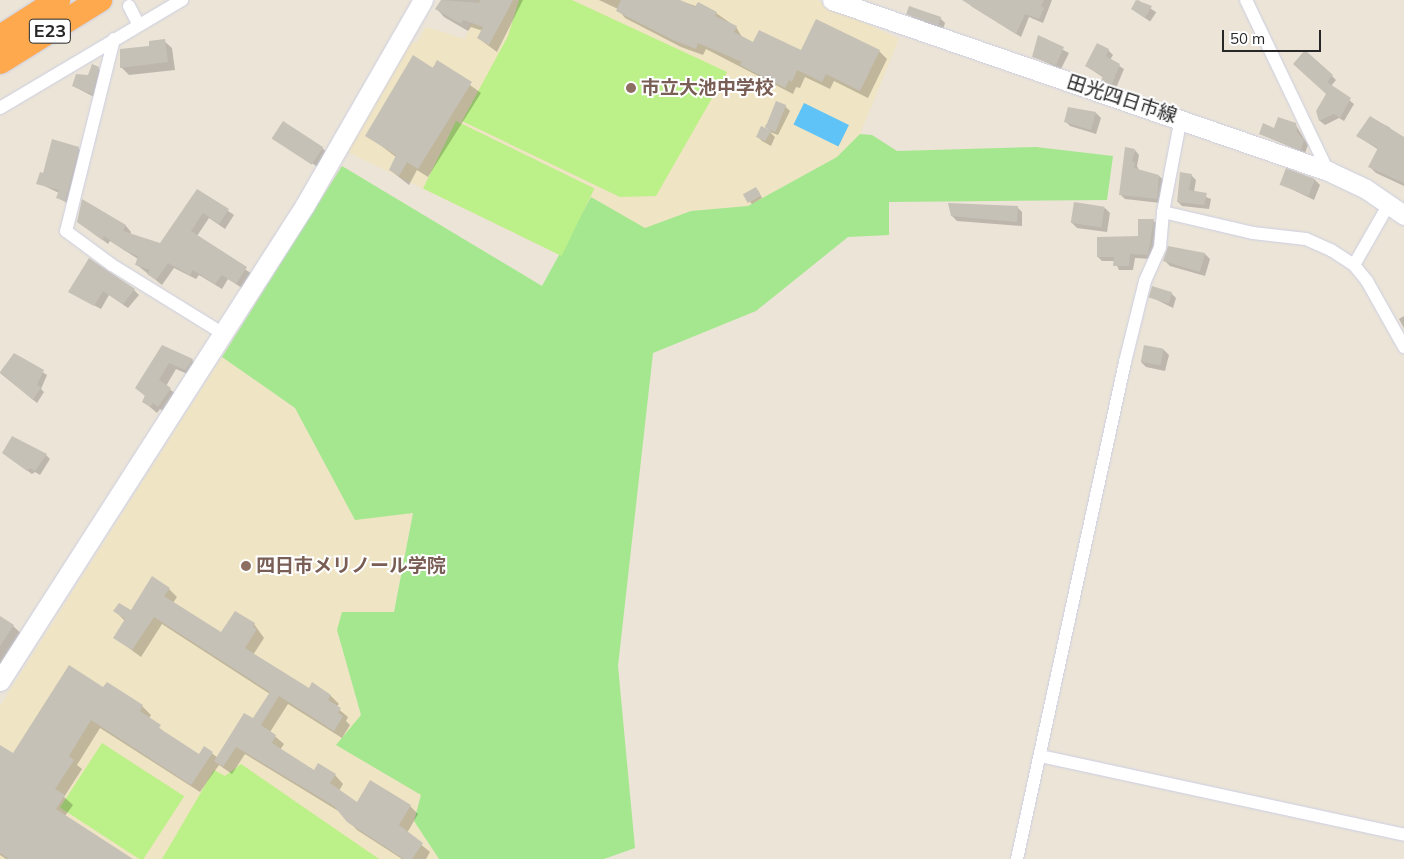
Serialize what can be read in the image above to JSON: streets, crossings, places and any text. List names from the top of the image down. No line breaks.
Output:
{"streets":{"highway":["E23"],"street":["田光四日市線"]},"places":["市立大池中学校","四日市メリノール学院"],"scale_bar":"50 m"}
